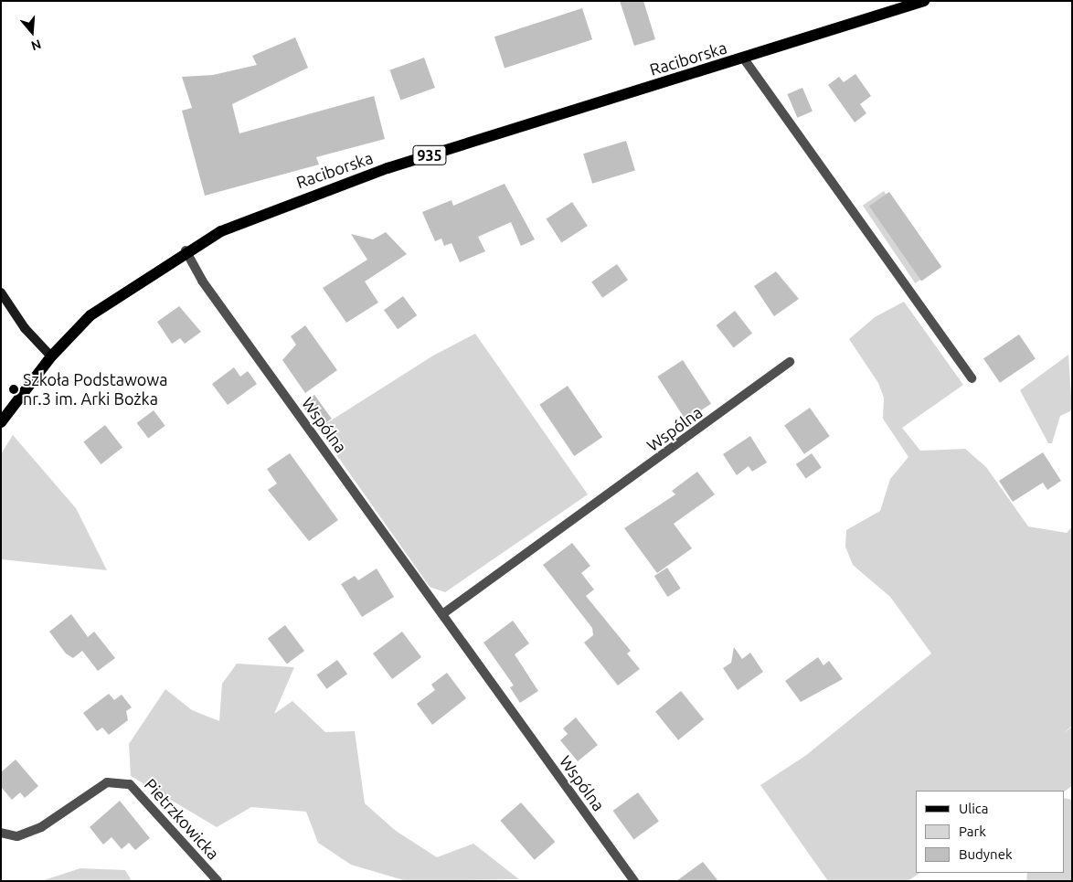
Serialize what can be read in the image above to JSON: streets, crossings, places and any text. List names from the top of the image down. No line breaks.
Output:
{"streets":{"main road":["Raciborska","935"],"street":["Wspólna","Pietrzkowicka"]},"crossings":[["Raciborska","Wspólna"]],"places":["Szkoła Podstawowa nr.3 im. Arki Bożka"],"legend":["Ulica","Park","Budynek"],"north":"bottom"}
